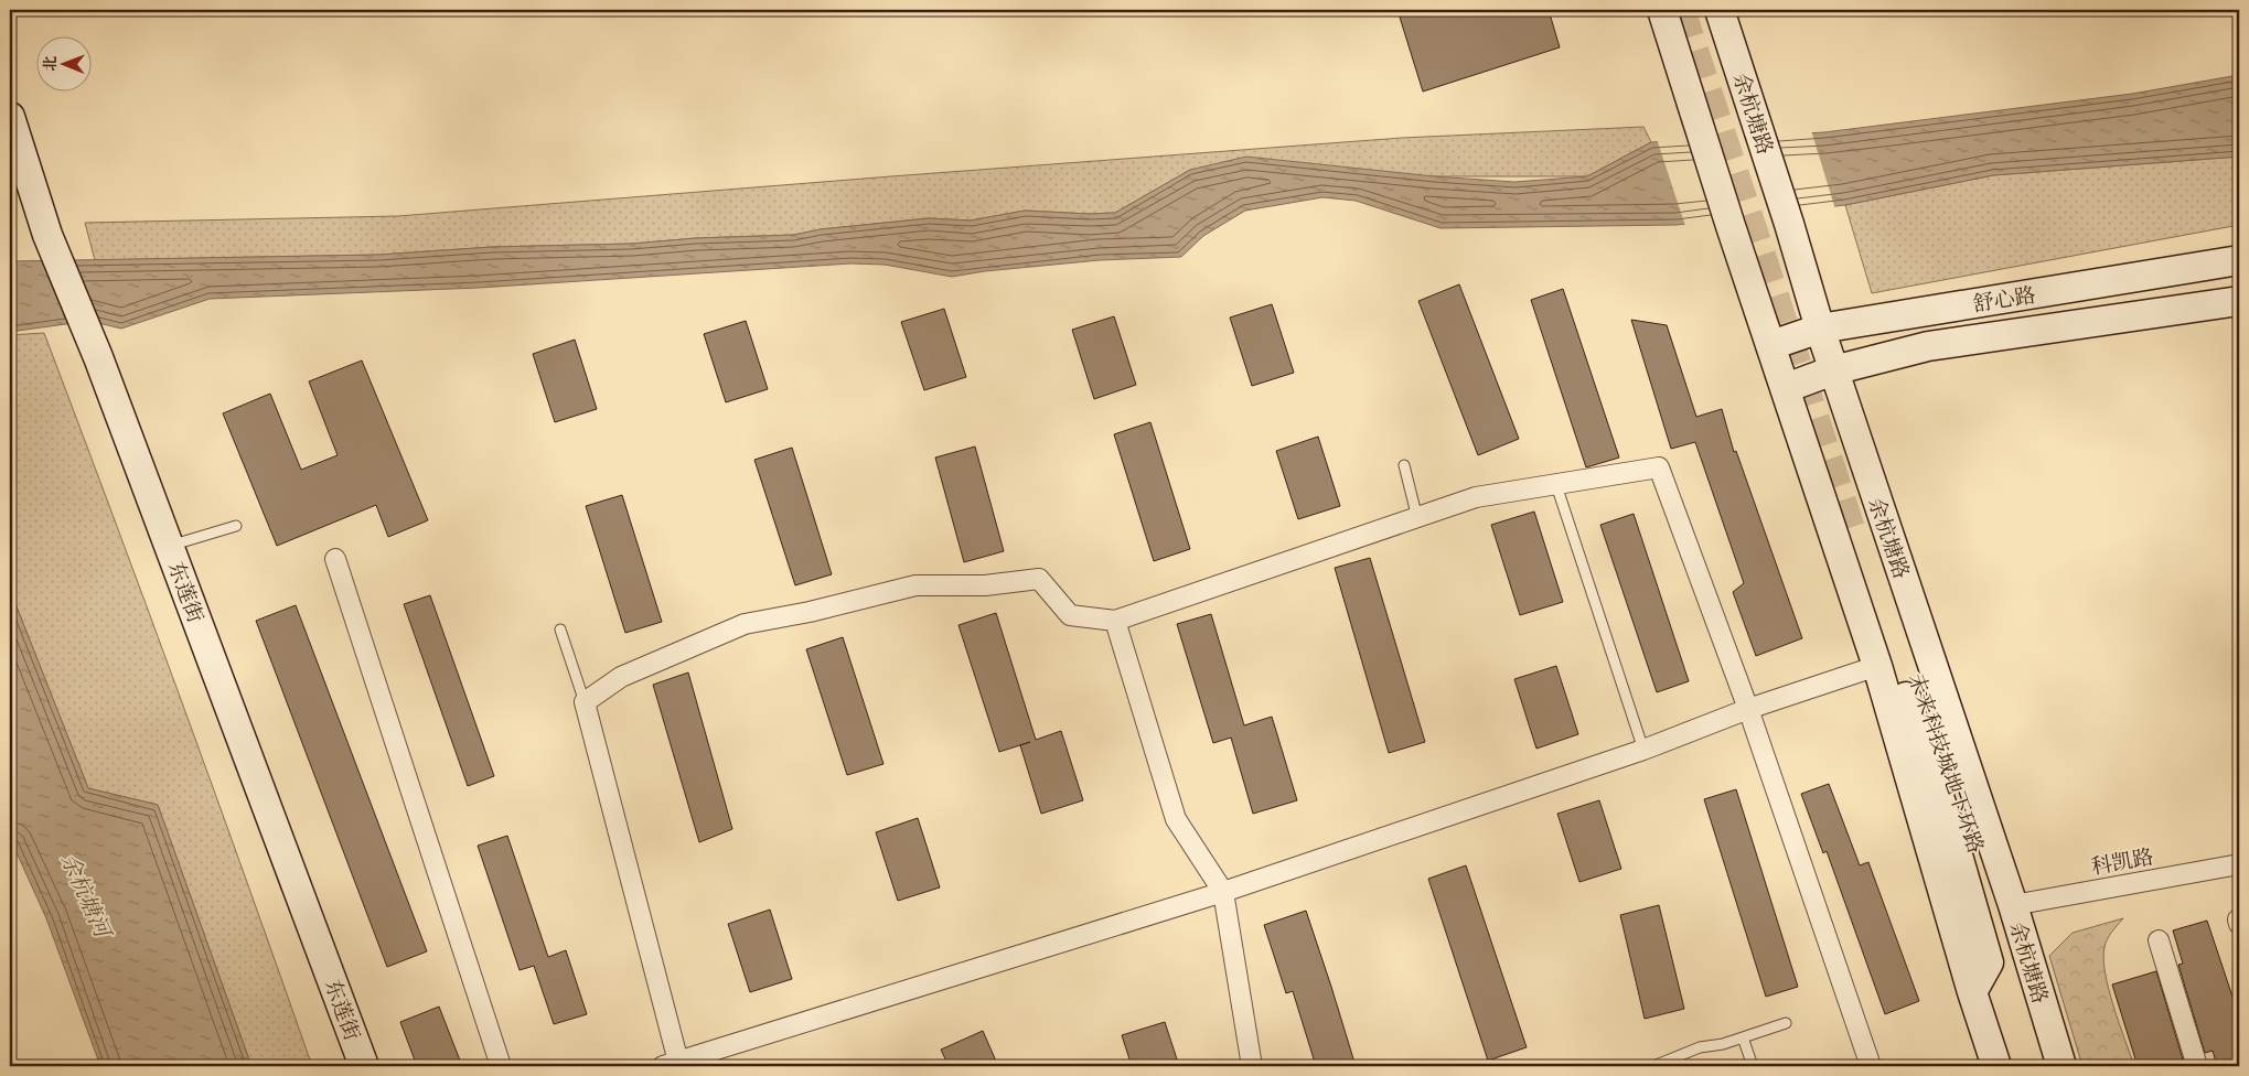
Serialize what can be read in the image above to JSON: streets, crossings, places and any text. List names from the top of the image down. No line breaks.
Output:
{"streets":{"street":["余杭塘路","舒心路","东莲街","未来科技城地下环路","科凯路"]},"crossings":[["余杭塘路","舒心路"],["余杭塘路","未来科技城地下环路"],["余杭塘路","科凯路"]],"water":["余杭塘河"],"north":"left"}
